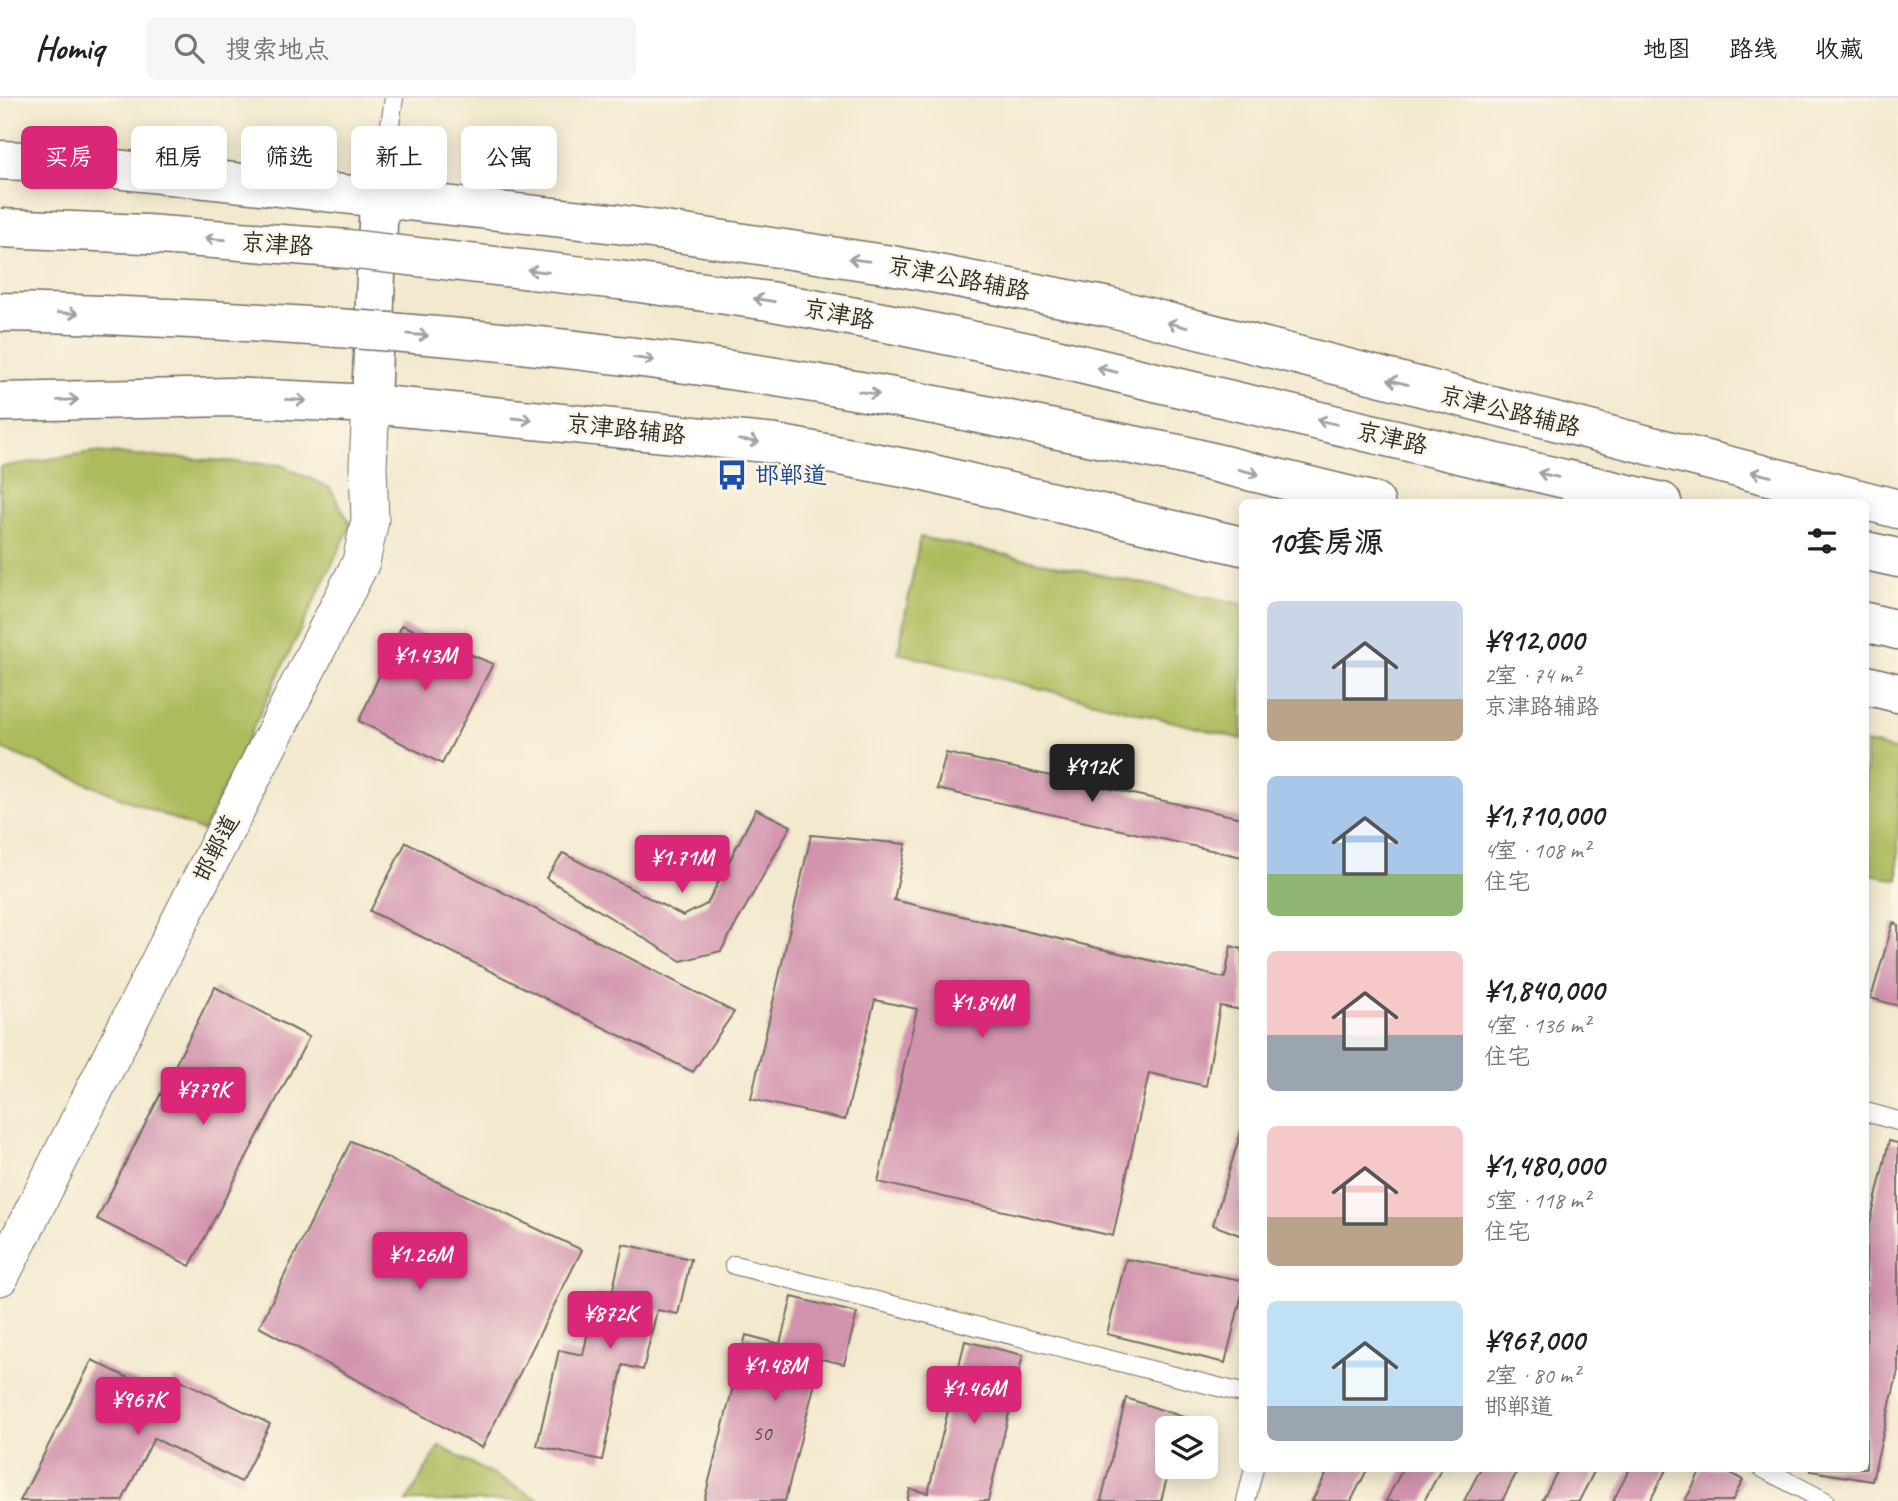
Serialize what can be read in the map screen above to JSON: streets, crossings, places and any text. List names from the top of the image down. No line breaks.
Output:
{"streets":{"street":["京津路","京津公路辅路","京津路辅路","邯郸道"]},"crossings":[["京津路辅路","邯郸道"]],"places":{"bus stop":["邯郸道"]},"house_numbers":["50"],"page":{"header":"Homiq","search":"搜索地点","nav":["地图","路线","收藏"],"chip":["买房","租房","筛选","新上","公寓"],"heading":"10套房源","list":[{"name":"¥912,000","note":"2室 · 74 m² · 京津路辅路"},{"name":"¥1,710,000","note":"4室 · 108 m² · 住宅"},{"name":"¥1,840,000","note":"4室 · 136 m² · 住宅"},{"name":"¥1,480,000","note":"5室 · 118 m² · 住宅"},{"name":"¥967,000","note":"2室 · 80 m² · 邯郸道"}],"price":["¥1.43M","¥912K","¥1.71M","¥1.84M","¥779K","¥1.26M","¥872K","¥1.48M","¥1.46M","¥967K"]}}
